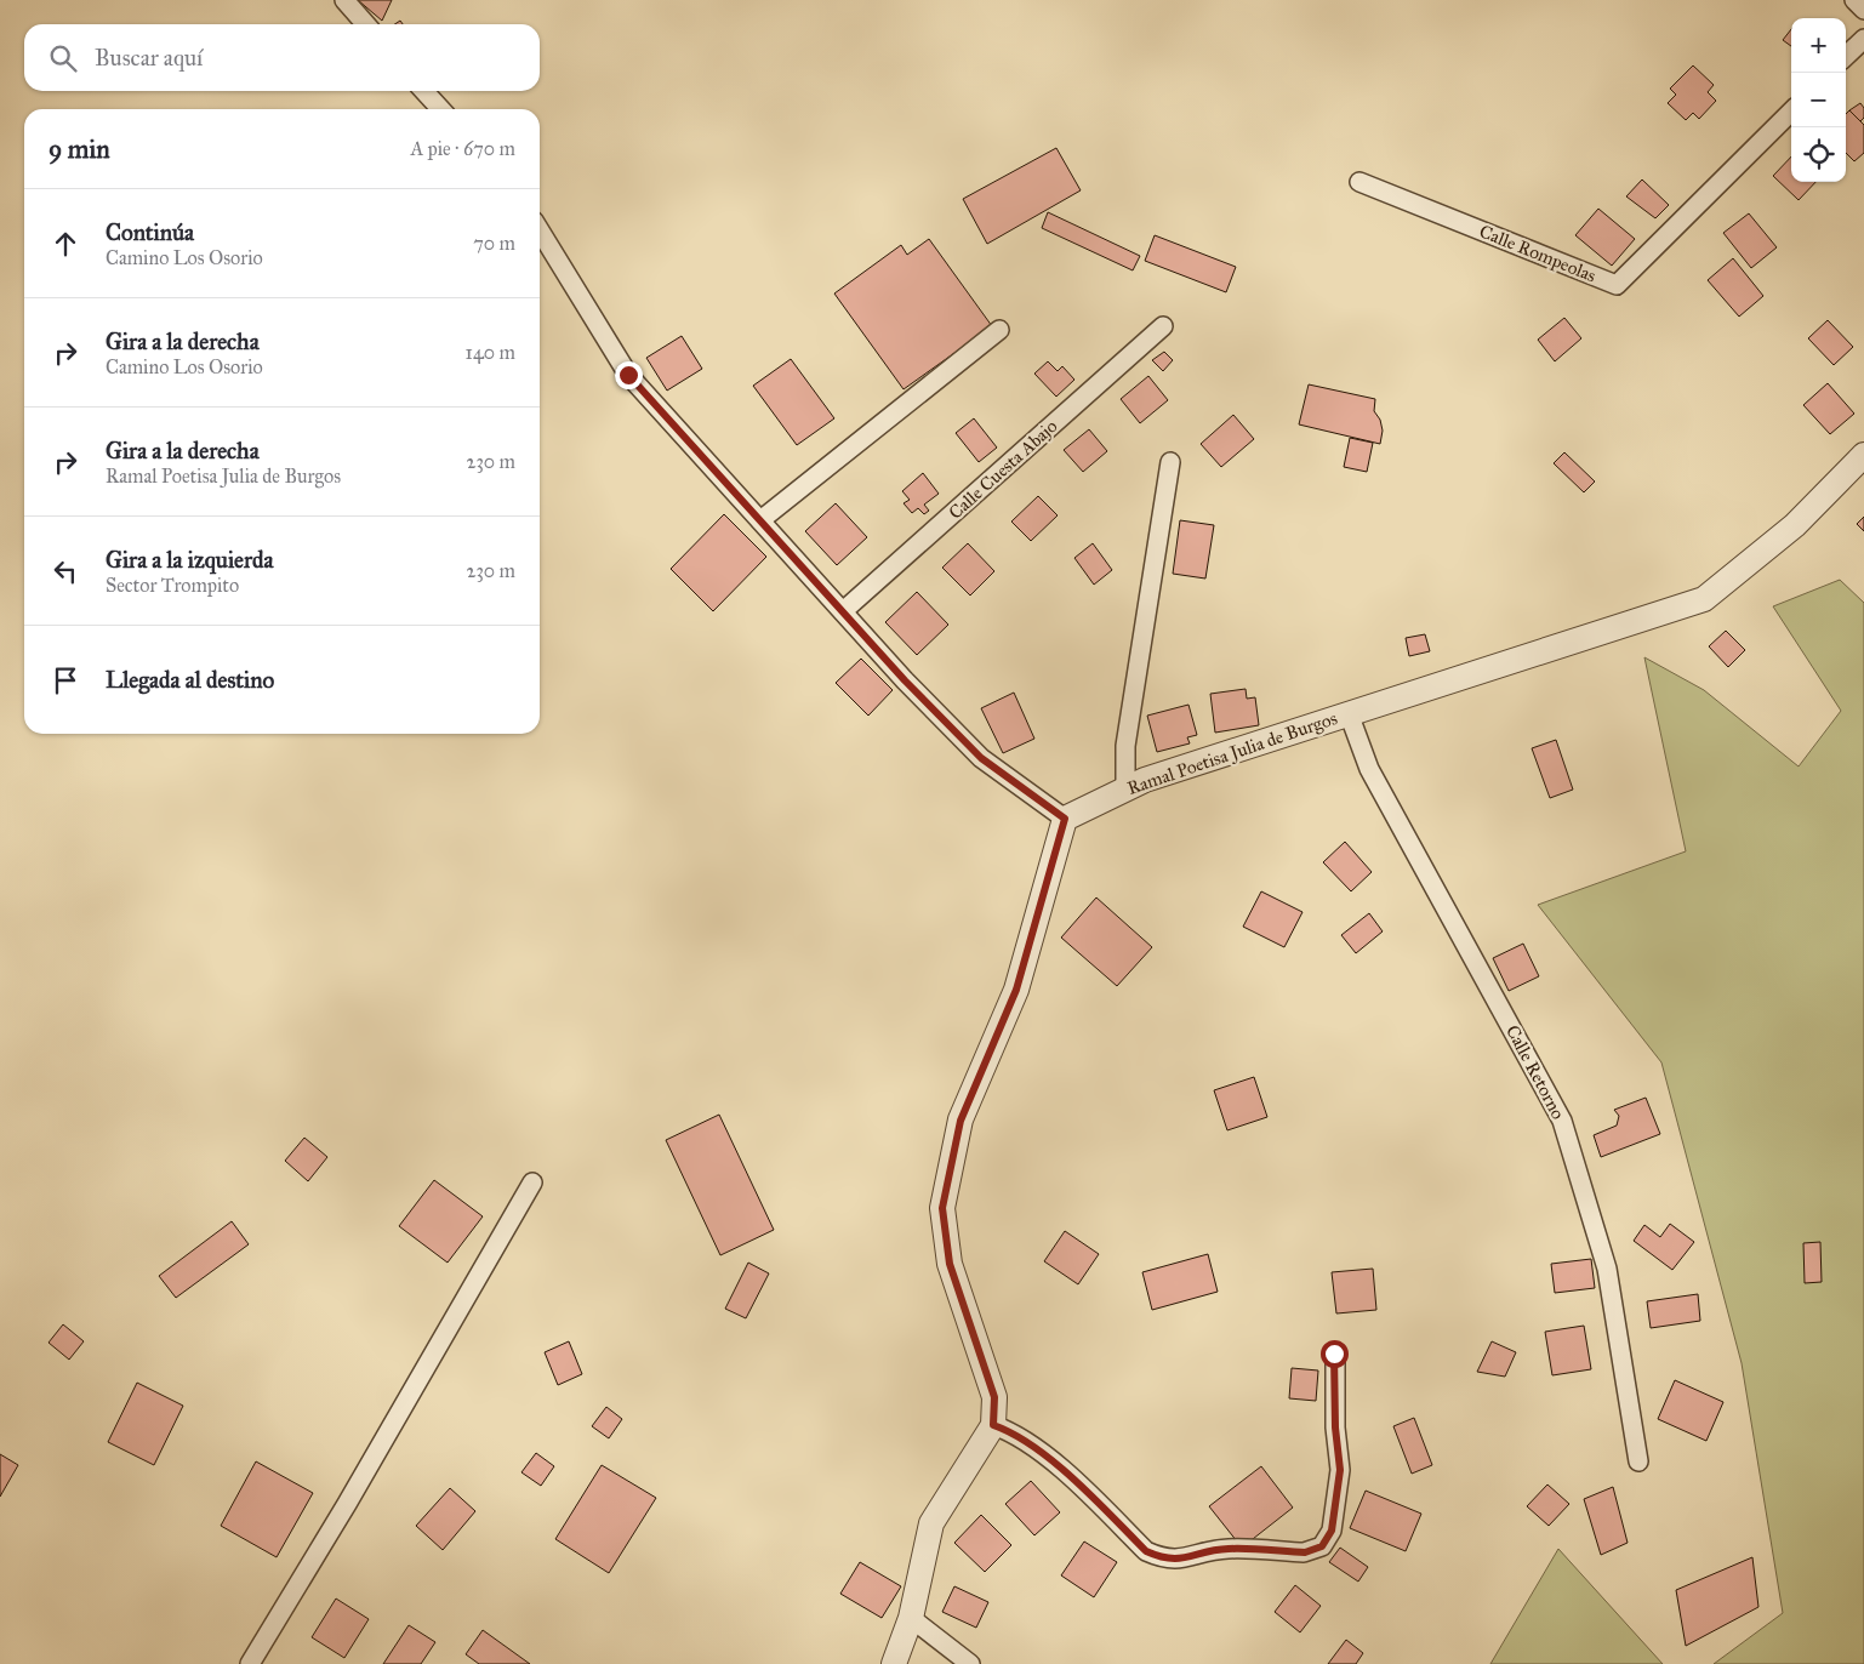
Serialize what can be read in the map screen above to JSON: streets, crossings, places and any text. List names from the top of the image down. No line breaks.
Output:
{"streets":{"street":["Calle Rompeolas","Calle Cuesta Abajo","Ramal Poetisa Julia de Burgos","Calle Retorno"]},"crossings":[["Ramal Poetisa Julia de Burgos","Calle Retorno"]],"page":{"map_buttons":["+","−"],"search":"Buscar aquí","heading":["9 min","A pie · 670 m"],"list":[["Continúa","Camino Los Osorio","70 m"],["Gira a la derecha","Camino Los Osorio","140 m"],["Gira a la derecha","Ramal Poetisa Julia de Burgos","230 m"],["Gira a la izquierda","Sector Trompito","230 m"],"Llegada al destino"]}}
